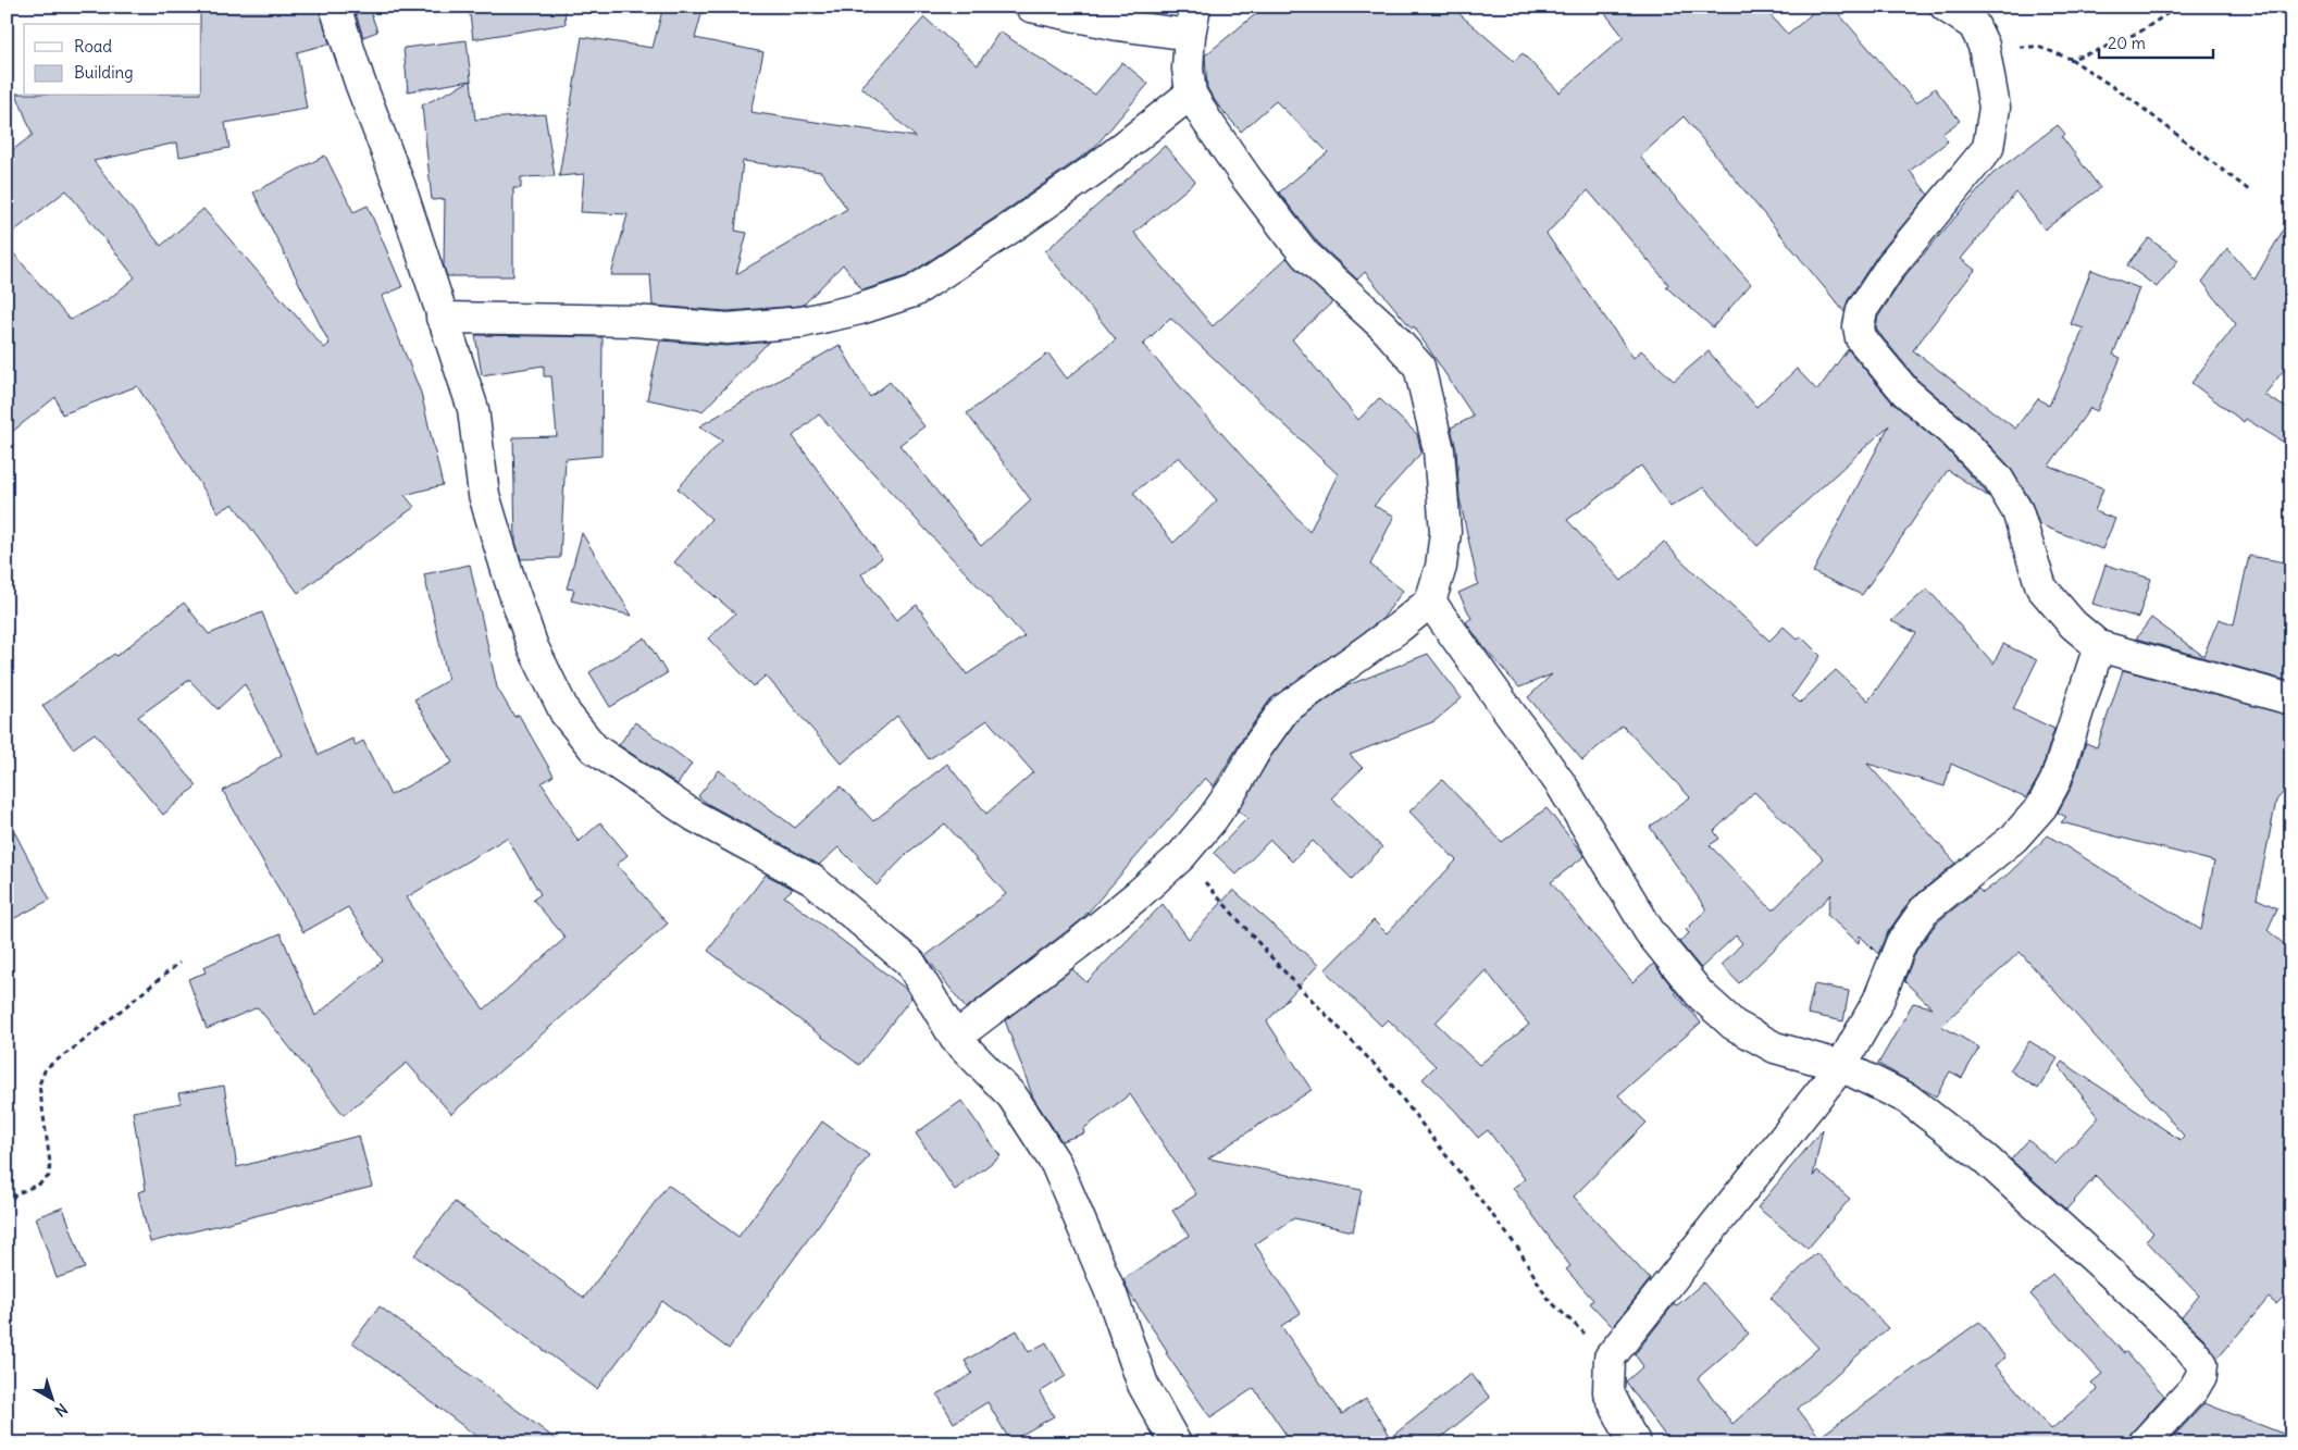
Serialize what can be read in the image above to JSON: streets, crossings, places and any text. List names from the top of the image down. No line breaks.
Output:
{"legend":["Road","Building"],"scale_bar":"20 m","north":"bottom right"}
